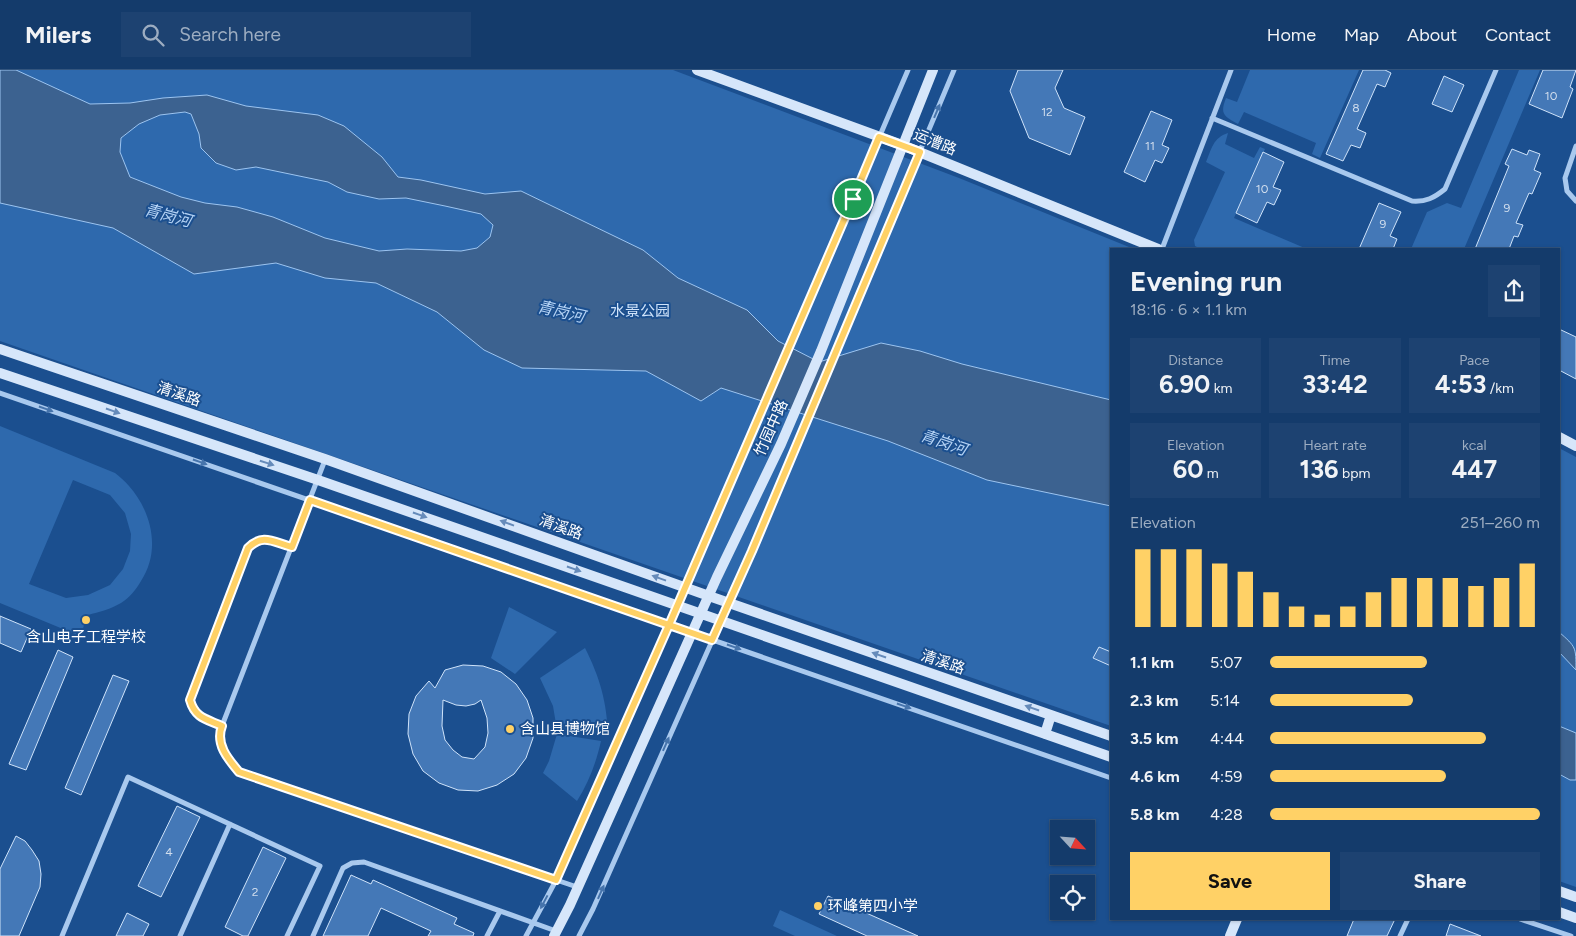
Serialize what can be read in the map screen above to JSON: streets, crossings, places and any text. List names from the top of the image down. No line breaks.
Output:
{"streets":{"main road":["运漕路","清溪路","竹园中路"]},"crossings":[["运漕路","竹园中路"],["清溪路","竹园中路"]],"water":["青岗河"],"parks":["水景公园"],"places":["含山电子工程学校","含山县博物馆","环峰第四小学"],"house_numbers":["10","8","12","11","10","9","9","4","2"],"north":"bottom right","page":{"header":"Milers","search":"Search here","nav":["Home","Map","About","Contact"],"heading":["Evening run","18:16 · 6 × 1.1 km"],"stats":[["Distance","6.90 km"],["Time","33:42"],["Pace","4:53 /km"],["Elevation","60 m"],["Heart rate","136 bpm"],["kcal","447"]],"chart":["Elevation","251–260 m"],"list":[{"name":"1.1 km","note":"5:07"},{"name":"2.3 km","note":"5:14"},{"name":"3.5 km","note":"4:44"},{"name":"4.6 km","note":"4:59"},{"name":"5.8 km","note":"4:28"}],"buttons":["Save","Share"]}}
